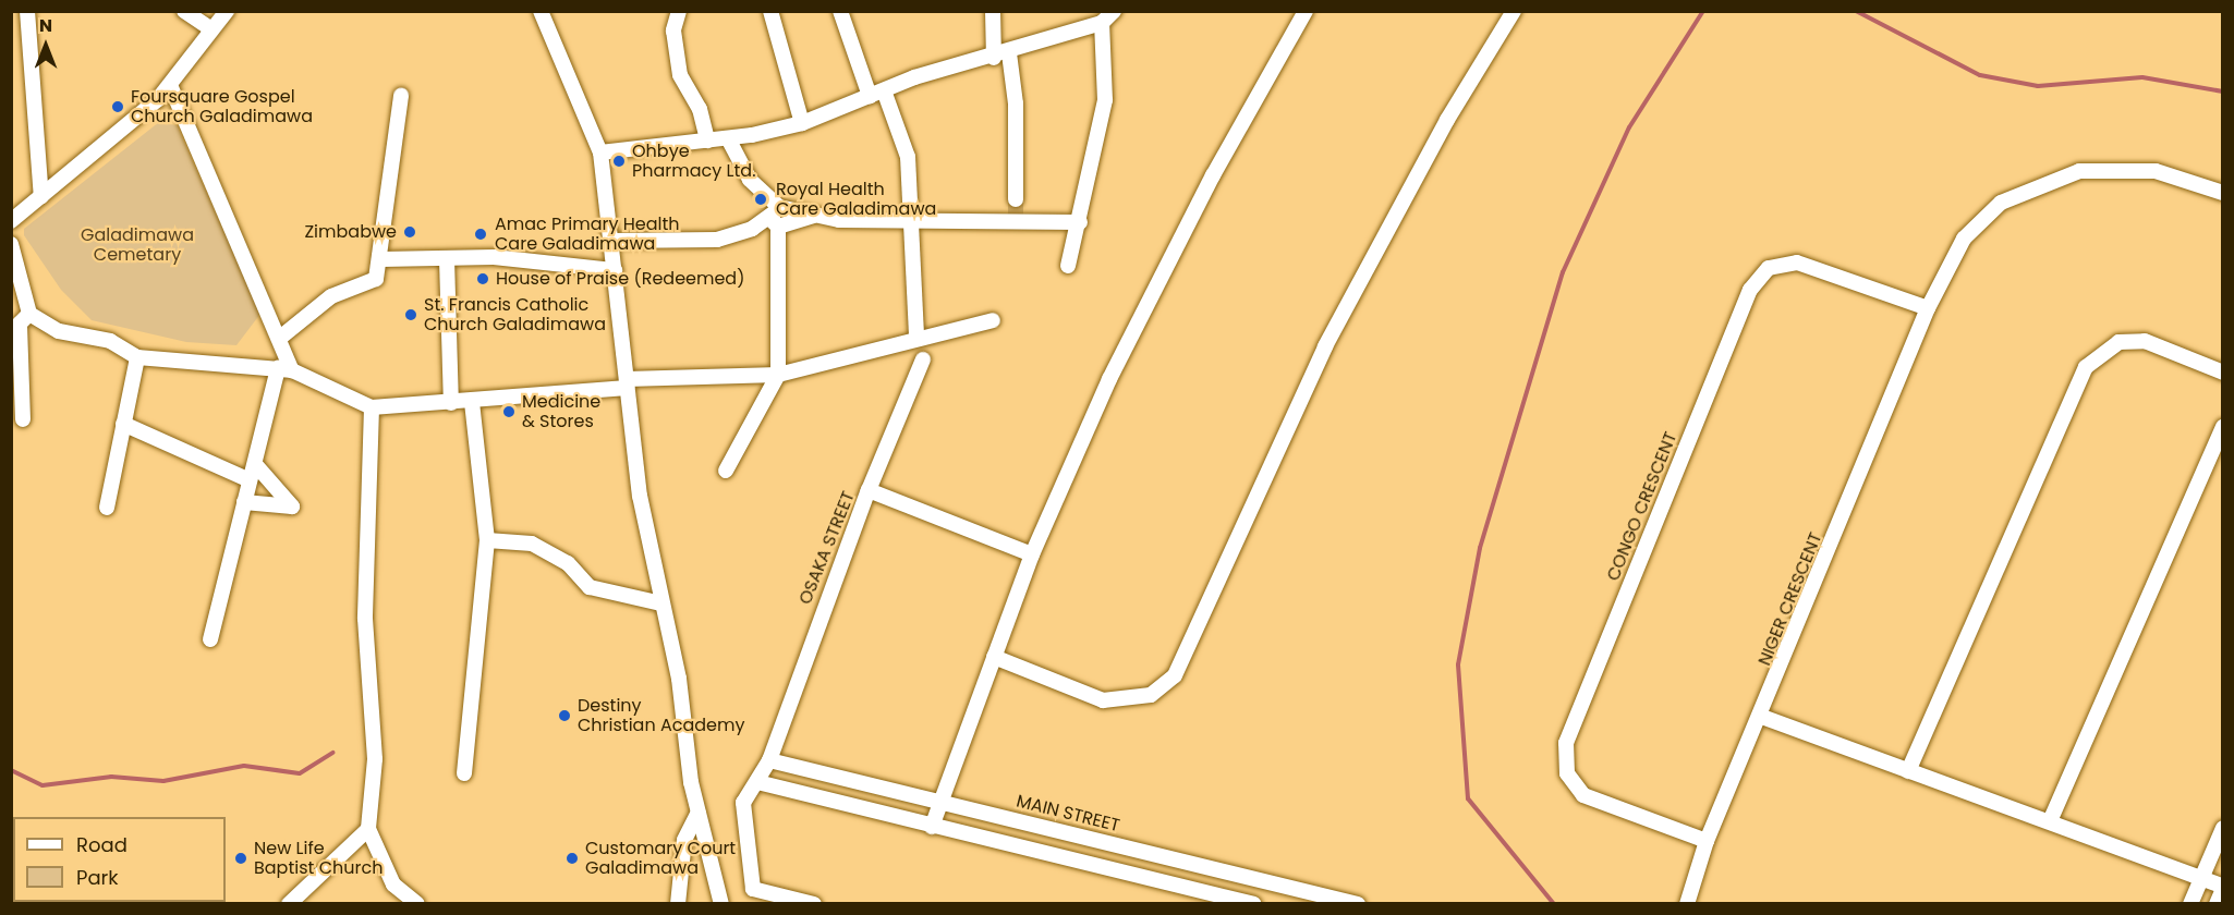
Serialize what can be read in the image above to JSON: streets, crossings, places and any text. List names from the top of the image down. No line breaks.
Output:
{"streets":{"street":["CONGO CRESCENT","OSAKA STREET","NIGER CRESCENT","MAIN STREET"]},"crossings":[["CONGO CRESCENT","NIGER CRESCENT"],["OSAKA STREET","MAIN STREET"]],"parks":["Galadimawa Cemetary"],"places":["Foursquare Gospel Church Galadimawa","Ohbye Pharmacy Ltd.","Royal Health Care Galadimawa","Zimbabwe","Amac Primary Health Care Galadimawa","House of Praise (Redeemed)","St. Francis Catholic Church Galadimawa","Medicine & Stores","Destiny Christian Academy","New Life Baptist Church","Customary Court Galadimawa"],"legend":["Road","Park"],"north":"top"}
